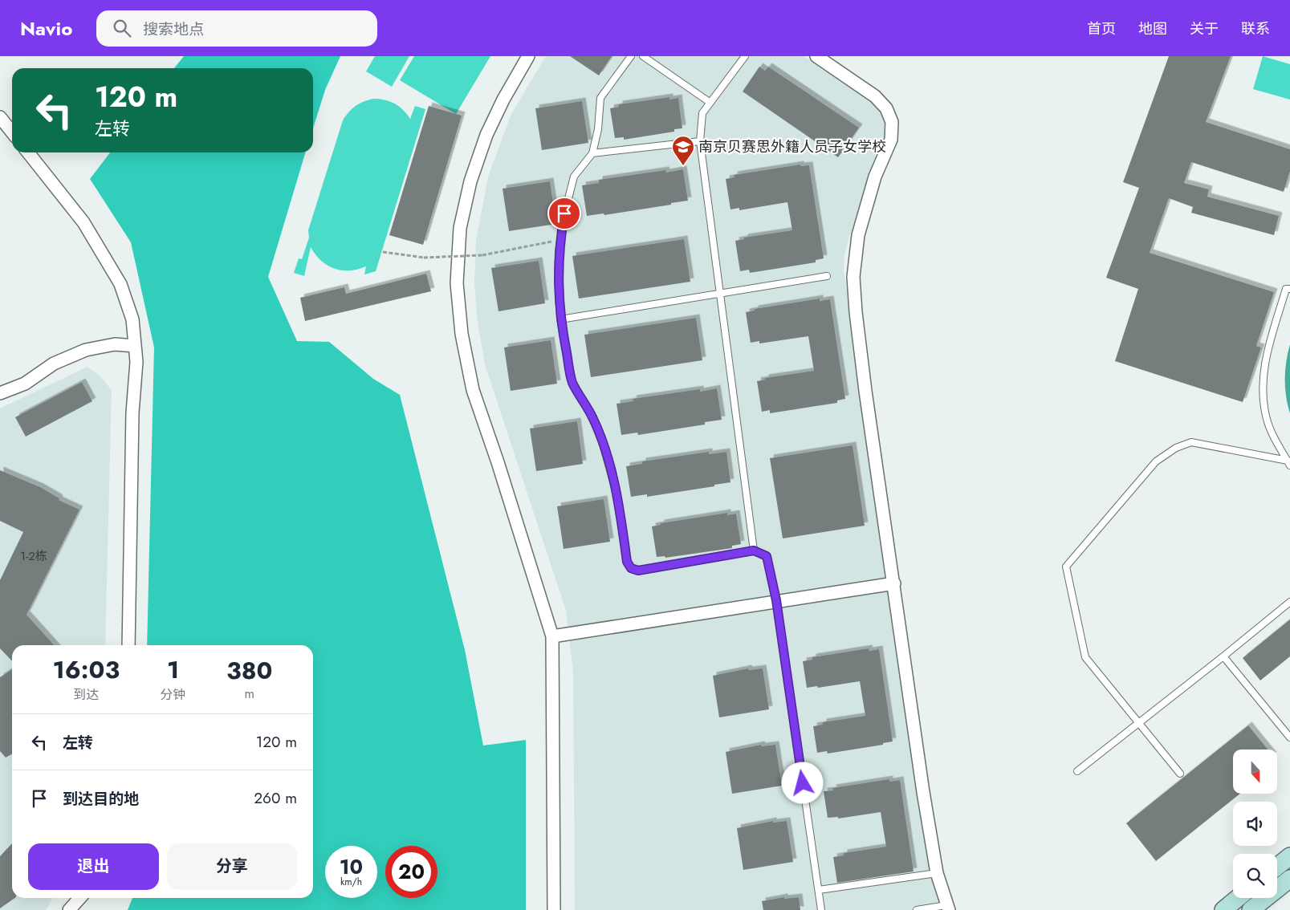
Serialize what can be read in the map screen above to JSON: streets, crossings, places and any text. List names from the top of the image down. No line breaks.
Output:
{"places":{"school or university":["南京贝赛思外籍人员子女学校"]},"house_numbers":["1-2栋"],"north":"bottom","page":{"header":"Navio","search":"搜索地点","nav":["首页","地图","关于","联系"],"turn":["120 m","左转"],"eta":["16:03","到达","1","分钟","380","m"],"list":[{"name":"左转","value":"120 m"},{"name":"到达目的地","value":"260 m"}],"buttons":["退出","分享"],"speed":"10 km/h","limit":"20"}}
